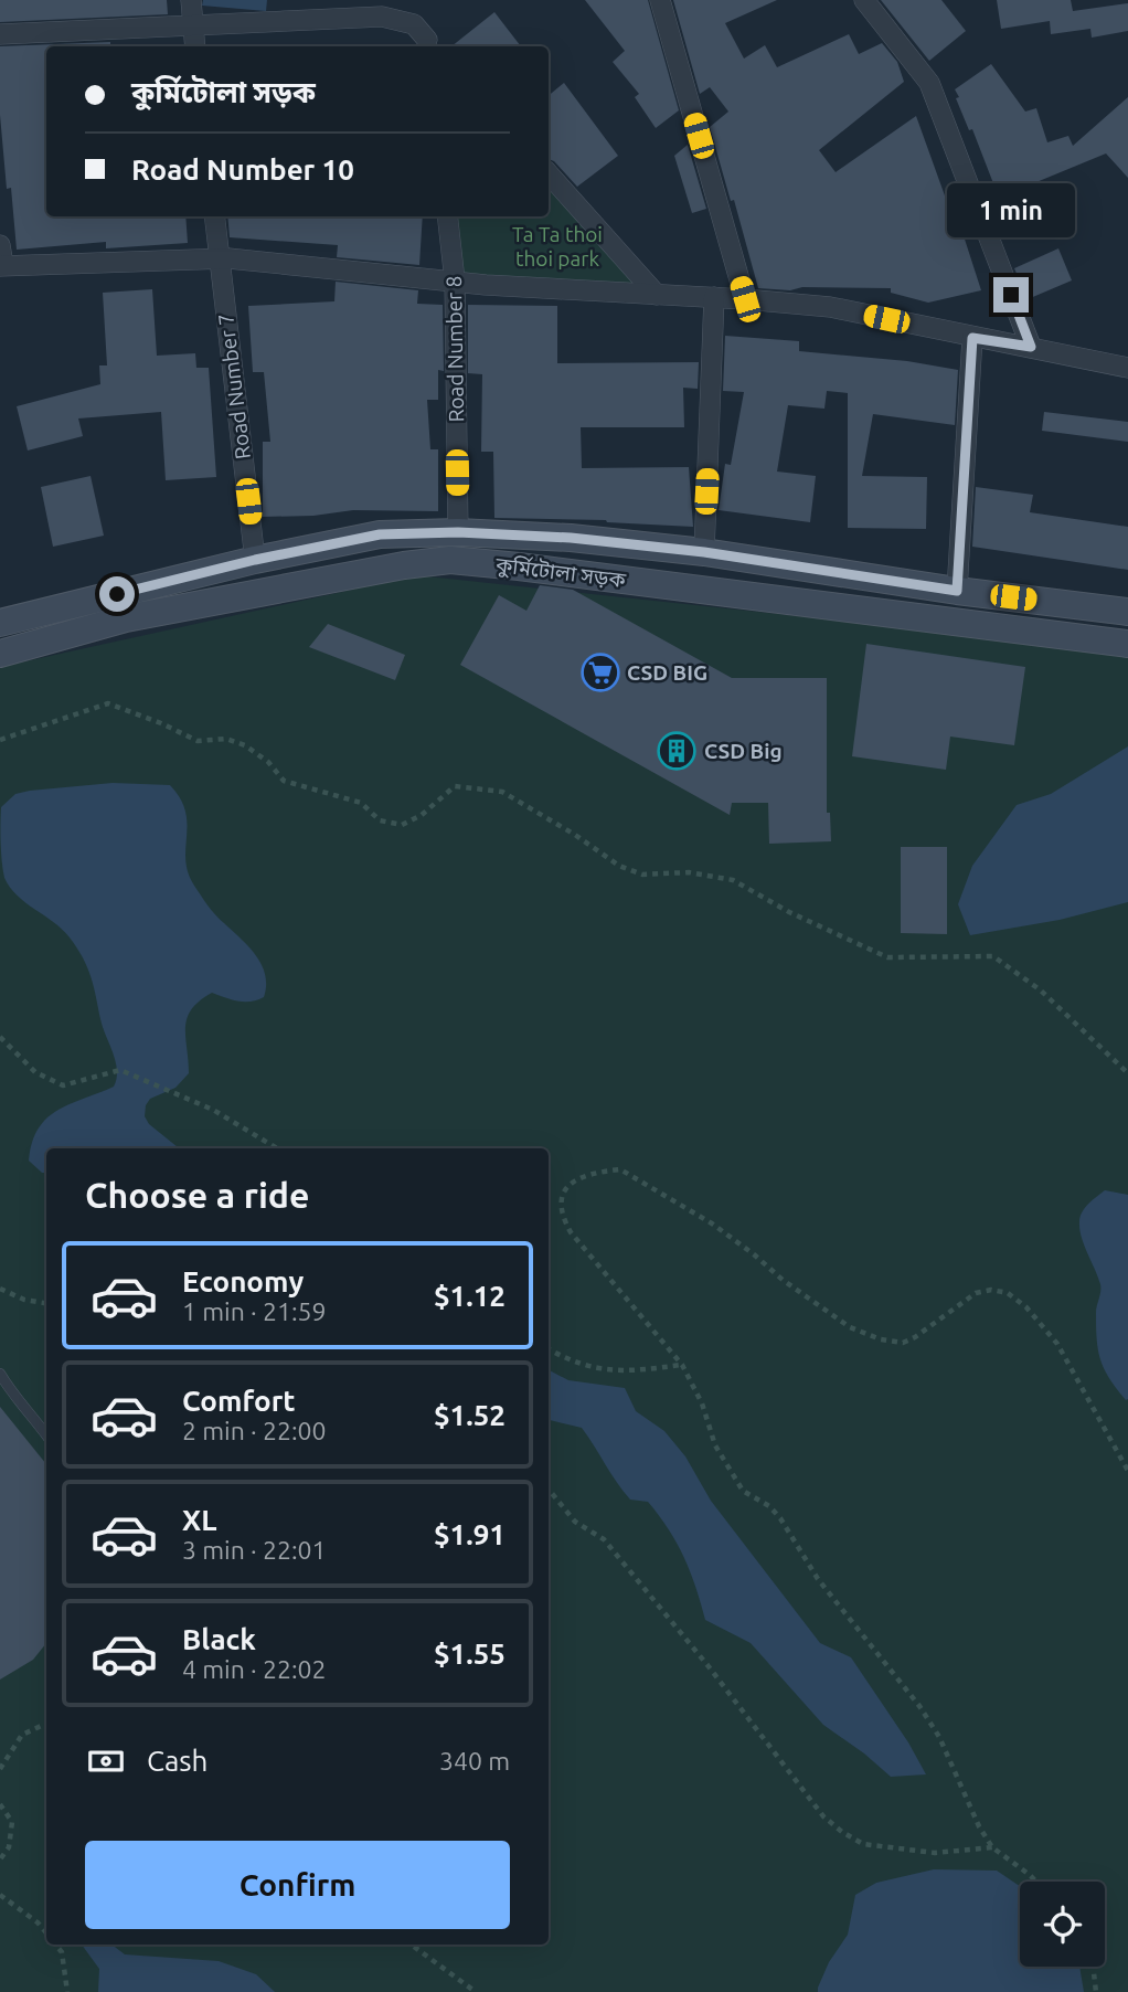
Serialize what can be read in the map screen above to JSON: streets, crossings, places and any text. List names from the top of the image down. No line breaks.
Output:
{"streets":{"main road":["কুর্মিটোলা সড়ক"],"street":["Road Number 8","Road Number 7"]},"crossings":[["Road Number 8","কুর্মিটোলা সড়ক"],["Road Number 7","কুর্মিটোলা সড়ক"]],"parks":["Ta Ta thoi thoi park"],"places":{"supermarket":["CSD BIG"],"building":["CSD Big"]},"page":{"banner":["কুর্মিটোলা সড়ক","Road Number 10"],"bubble":"1 min","heading":"Choose a ride","list":[{"name":"Economy","note":"1 min · 21:59","value":"$1.12"},{"name":"Comfort","note":"2 min · 22:00","value":"$1.52"},{"name":"XL","note":"3 min · 22:01","value":"$1.91"},{"name":"Black","note":"4 min · 22:02","value":"$1.55"}],"pay":["Cash","340 m"],"buttons":"Confirm"}}
